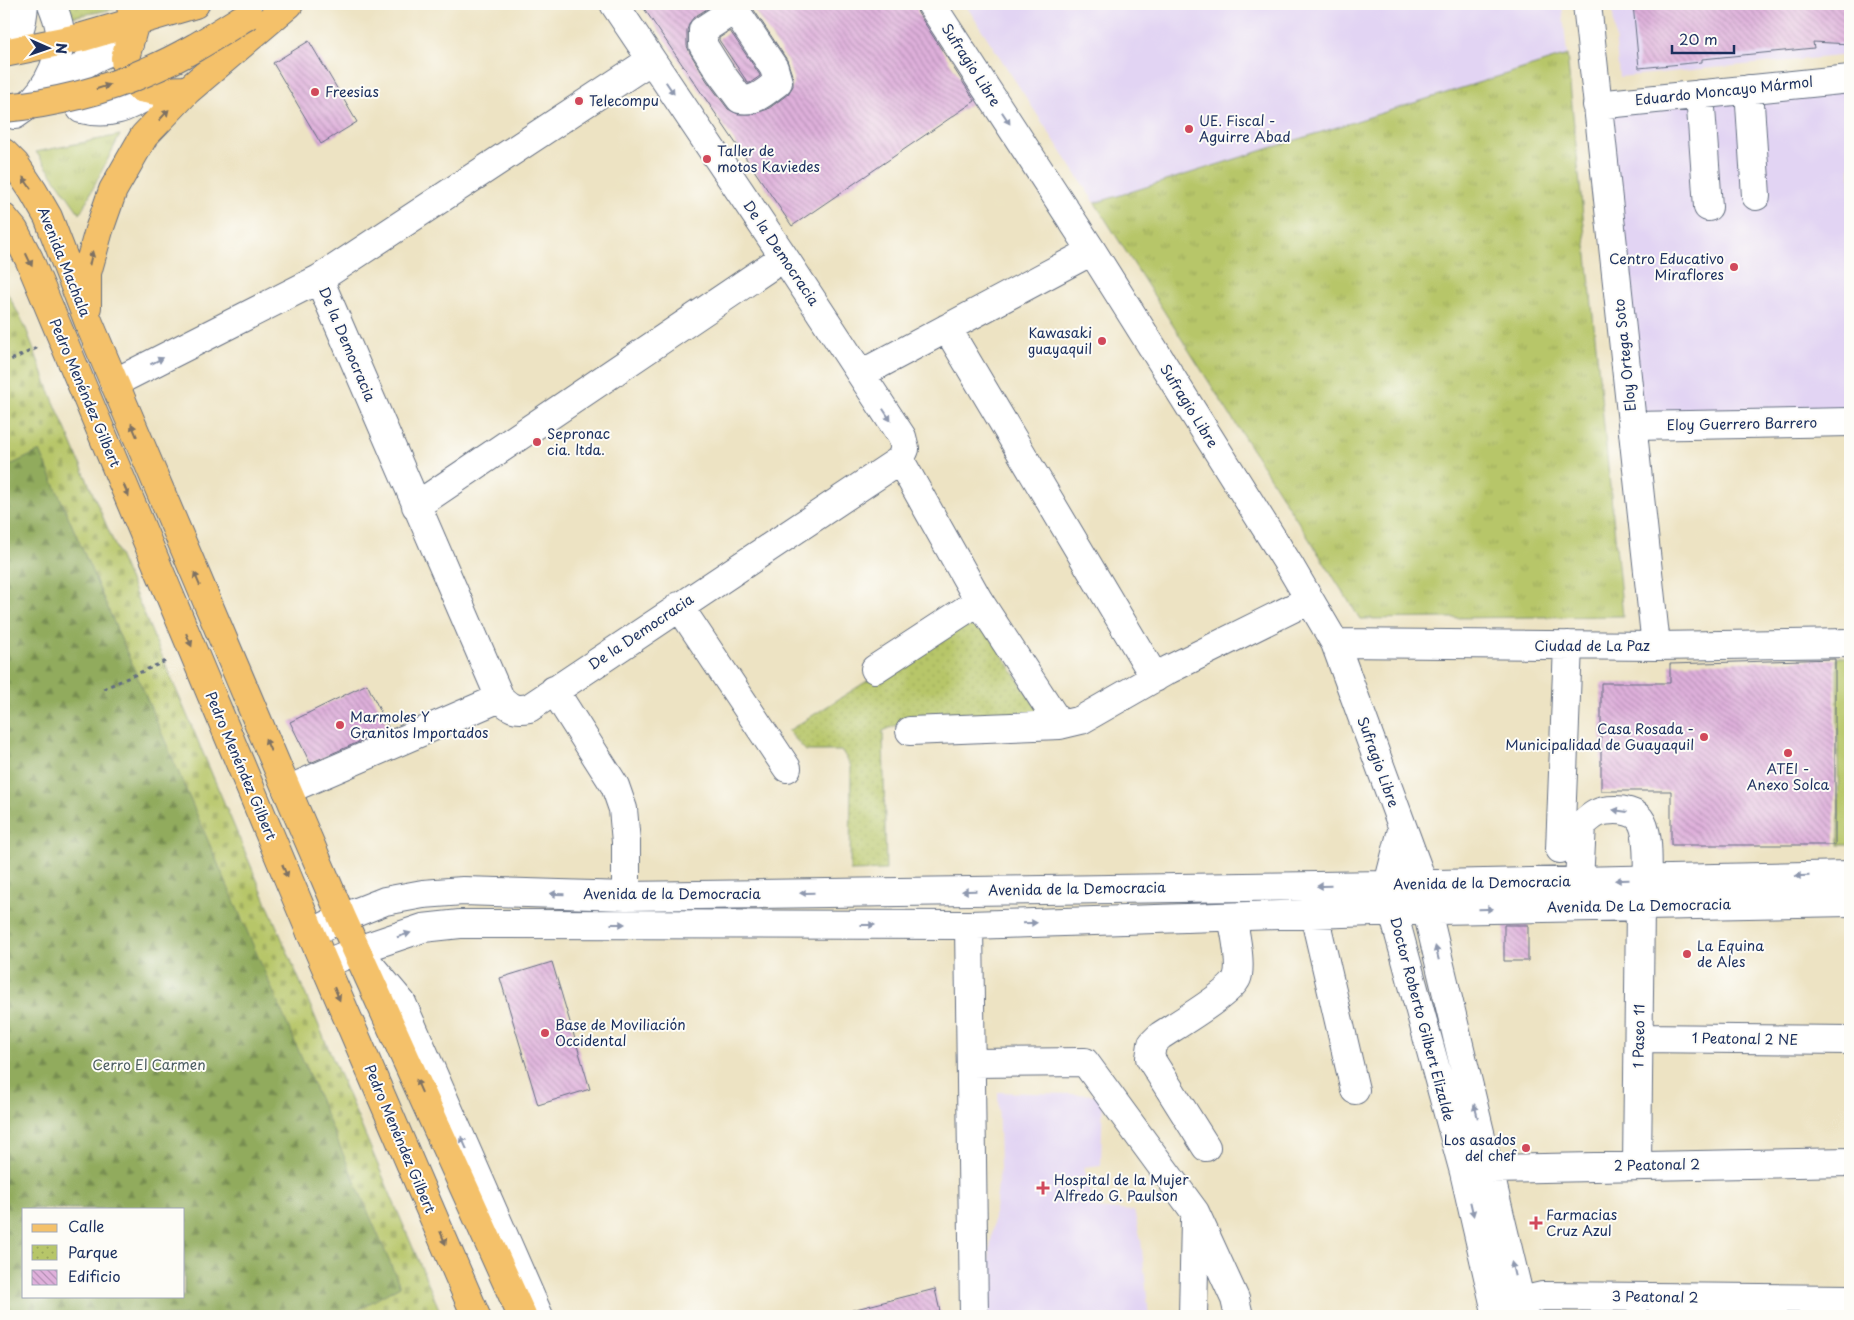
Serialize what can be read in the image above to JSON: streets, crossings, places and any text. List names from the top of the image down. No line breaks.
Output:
{"streets":{"main road":["Avenida Machala","Pedro Menéndez Gilbert"],"street":["Sufragio Libre","Eduardo Moncayo Mármol","De la Democracia","Eloy Ortega Soto","Eloy Guerrero Barrero","Ciudad de La Paz","Avenida de la Democracia","Avenida De La Democracia","Doctor Roberto Gilbert Elizalde","1 Paseo 11","1 Peatonal 2 NE","2 Peatonal 2","3 Peatonal 2"]},"crossings":[["Sufragio Libre","Ciudad de La Paz"],["Sufragio Libre","Doctor Roberto Gilbert Elizalde"],["Eduardo Moncayo Mármol","Eloy Ortega Soto"],["Eloy Ortega Soto","Eloy Guerrero Barrero"],["Eloy Ortega Soto","Ciudad de La Paz"],["Pedro Menéndez Gilbert","Avenida de la Democracia"],["Avenida de la Democracia","Avenida De La Democracia"],["Avenida de la Democracia","Doctor Roberto Gilbert Elizalde"],["Avenida De La Democracia","Doctor Roberto Gilbert Elizalde"],["Avenida De La Democracia","1 Paseo 11"],["Doctor Roberto Gilbert Elizalde","2 Peatonal 2"],["Doctor Roberto Gilbert Elizalde","3 Peatonal 2"],["1 Paseo 11","1 Peatonal 2 NE"],["1 Paseo 11","2 Peatonal 2"]],"one_way":["Avenida Machala","Avenida De La Democracia"],"parks":["Cerro El Carmen"],"places":{"other":["Freesias","Telecompu","UE. Fiscal - Aguirre Abad","Taller de motos Kaviedes","Centro Educativo Miraflores","Kawasaki guayaquil","Sepronac cia. ltda.","Marmoles Y Granitos Importados","Casa Rosada - Municipalidad de Guayaquil","ATEI - Anexo Solca","La Equina de Ales","Base de Moviliación Occidental","Los asados del chef"],"health":["Hospital de la Mujer Alfredo G. Paulson","Farmacias Cruz Azul"]},"legend":["Calle","Parque","Edificio"],"scale_bar":"20 m","north":"right"}
